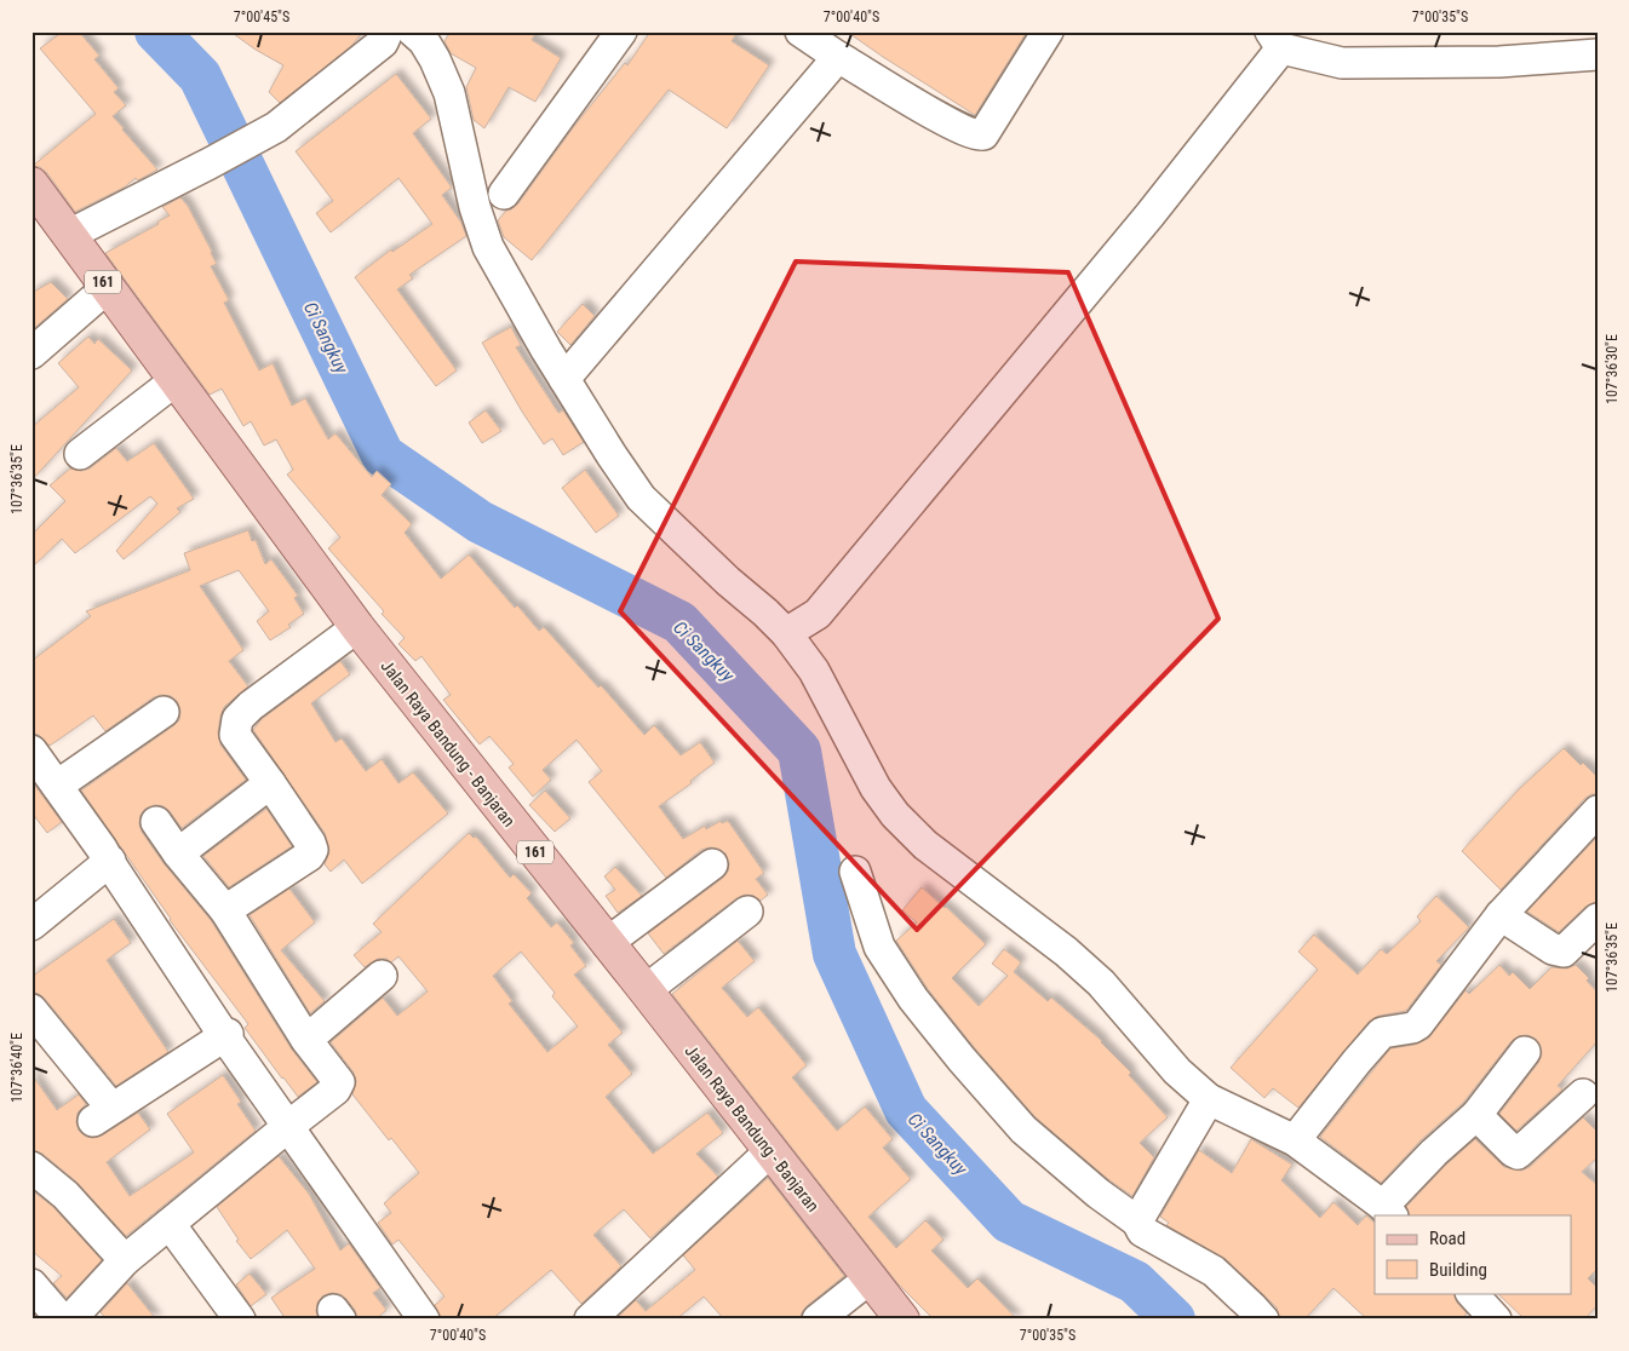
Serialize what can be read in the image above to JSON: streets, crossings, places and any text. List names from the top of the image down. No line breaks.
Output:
{"streets":{"main road":["161","Jalan Raya Bandung - Banjaran"]},"water":["Ci Sangkuy"],"legend":["Road","Building"],"coordinates":["7°00'45\"S","7°00'40\"S","7°00'35\"S","107°36'30\"E","107°36'35\"E","107°36'40\"E"]}
